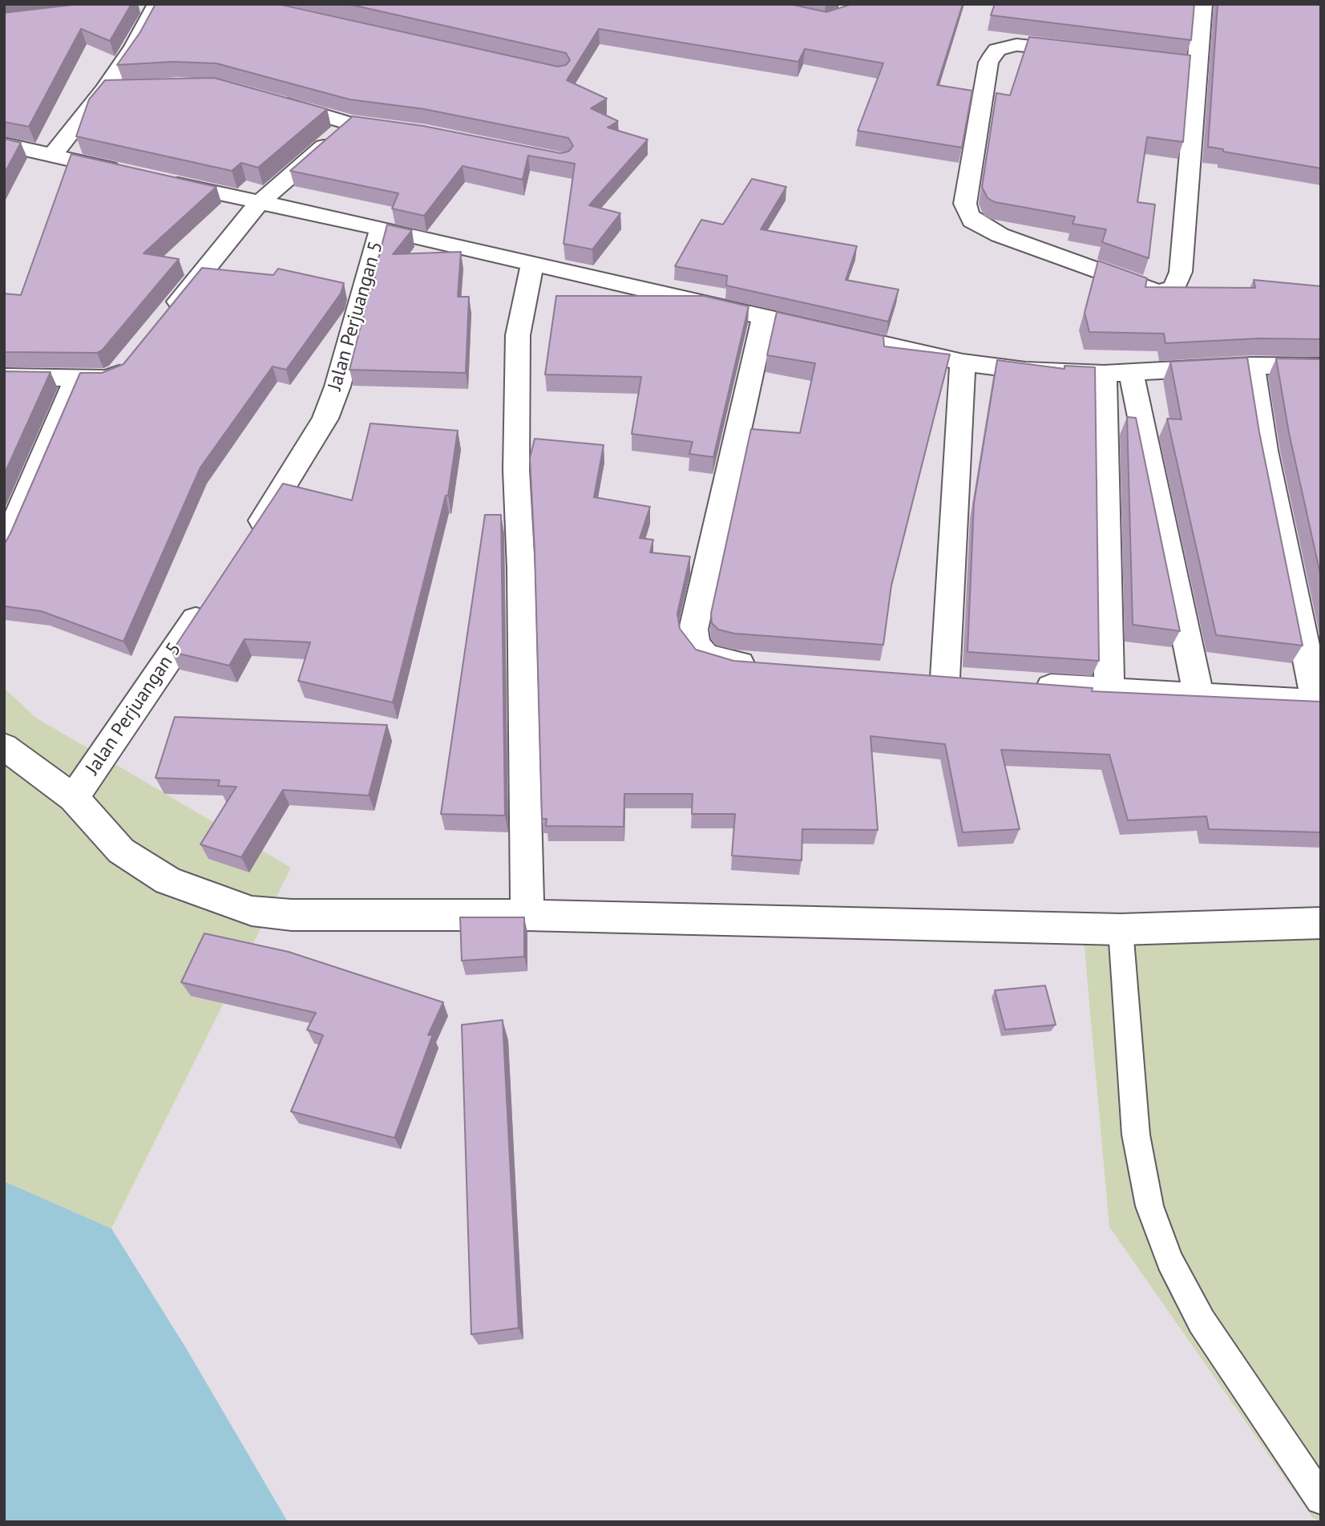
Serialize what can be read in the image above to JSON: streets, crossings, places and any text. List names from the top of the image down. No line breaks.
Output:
{"streets":{"street":["Jalan Perjuangan 5"]}}
